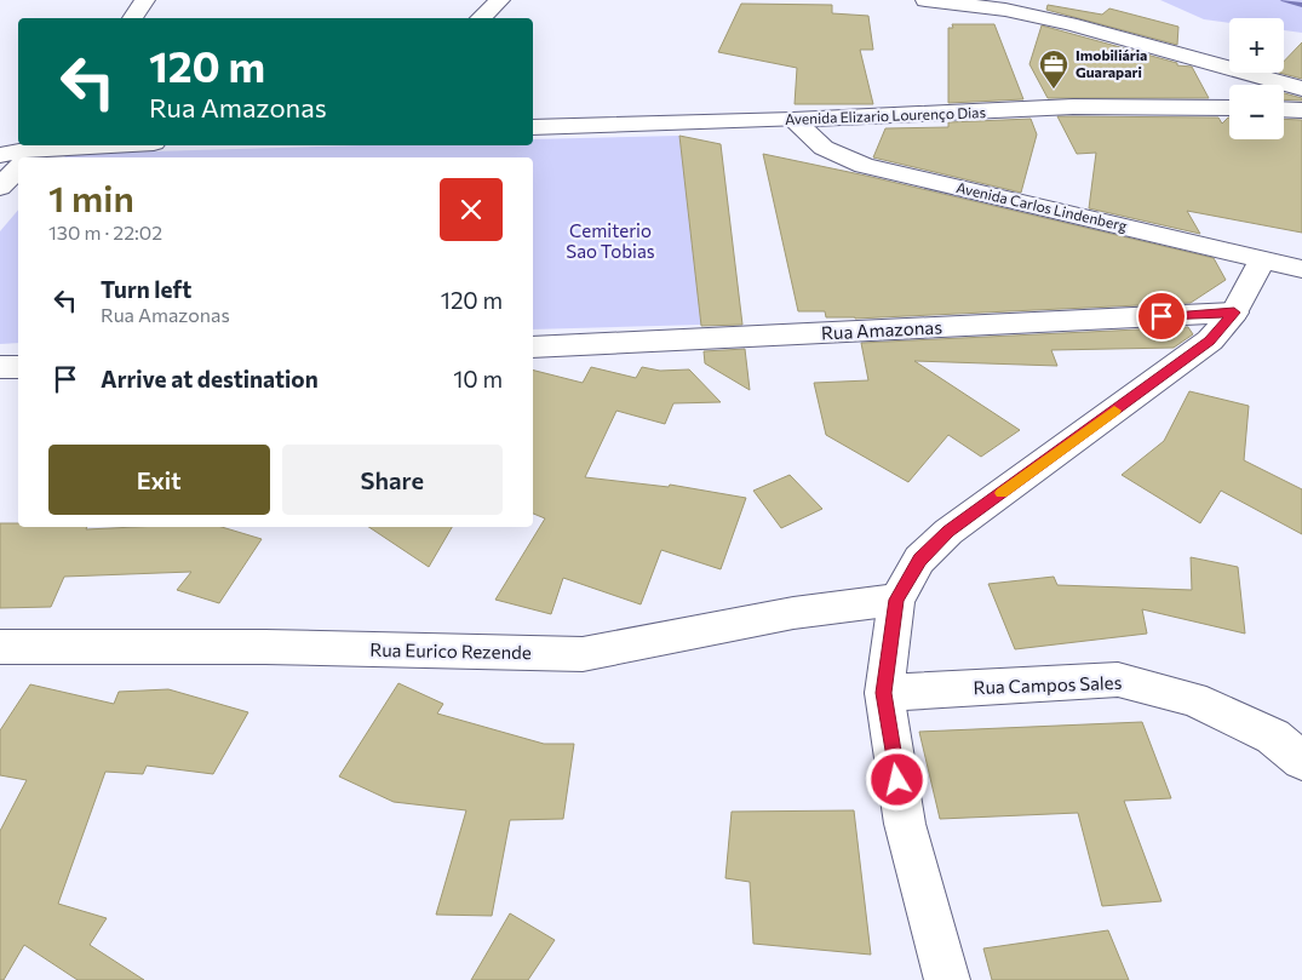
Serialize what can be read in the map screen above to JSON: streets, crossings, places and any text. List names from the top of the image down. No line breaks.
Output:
{"streets":{"street":["Avenida Elizario Lourenço Dias","Avenida Carlos Lindenberg","Rua Amazonas","Rua Eurico Rezende","Rua Campos Sales"]},"crossings":[["Avenida Elizario Lourenço Dias","Avenida Carlos Lindenberg"]],"parks":["Cemiterio Sao Tobias"],"places":{"office":["Imobiliária Guarapari"]},"page":{"map_buttons":["+","−"],"turn":["120 m","Rua Amazonas"],"heading":["1 min","130 m · 22:02"],"list":[{"name":"Turn left","note":"Rua Amazonas","value":"120 m"},{"name":"Arrive at destination","value":"10 m"}],"buttons":["Exit","Share"]}}
